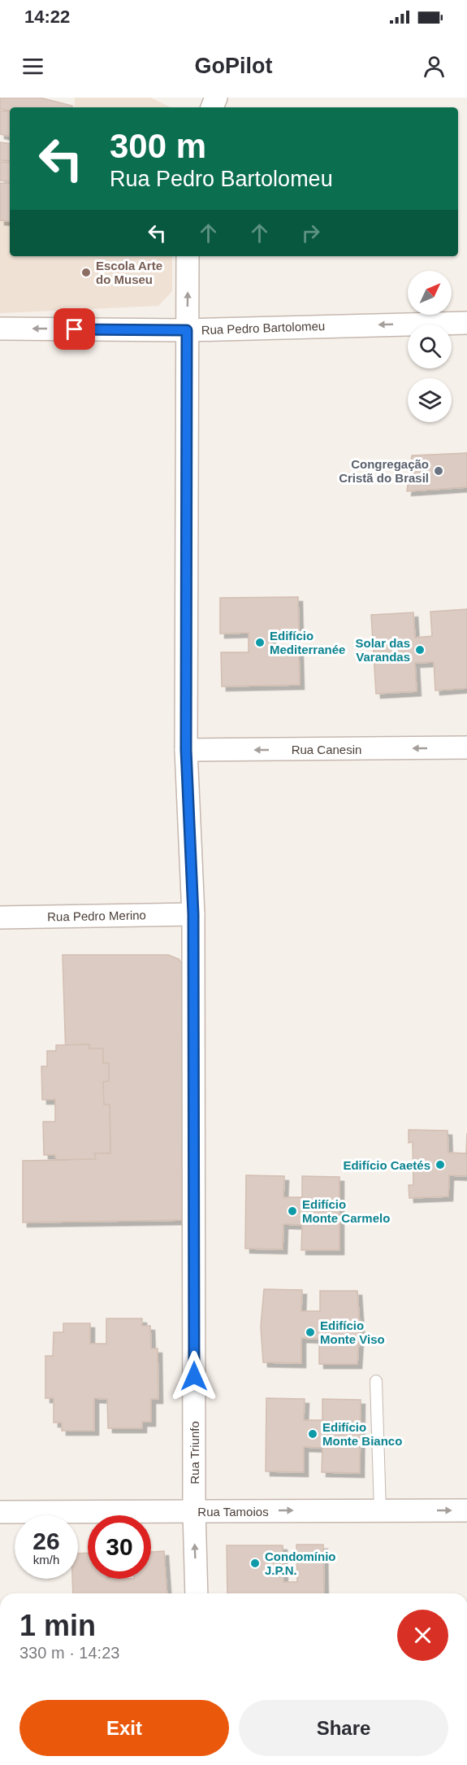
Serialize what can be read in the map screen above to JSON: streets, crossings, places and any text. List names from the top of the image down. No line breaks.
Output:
{"streets":{"street":["Rua Pedro Bartolomeu","Rua Canesin","Rua Pedro Merino","Rua Triunfo","Rua Tamoios"]},"crossings":[["Rua Pedro Bartolomeu","Rua Triunfo"],["Rua Canesin","Rua Triunfo"],["Rua Pedro Merino","Rua Triunfo"],["Rua Triunfo","Rua Tamoios"]],"one_way":["Rua Pedro Bartolomeu","Rua Canesin","Rua Tamoios"],"places":["Escola Arte do Museu","Congregação Cristã do Brasil","Edifício Mediterranée","Solar das Varandas","Edifício Caetés","Edifício Monte Carmelo","Edifício Monte Viso","Edifício Monte Bianco","Condomínio J.P.N."],"north":"top right","page":{"status":"14:22","header":"GoPilot","turn":["300 m","Rua Pedro Bartolomeu"],"speed":"26 km/h","limit":"30","heading":["1 min","330 m · 14:23"],"buttons":["Exit","Share"]}}
